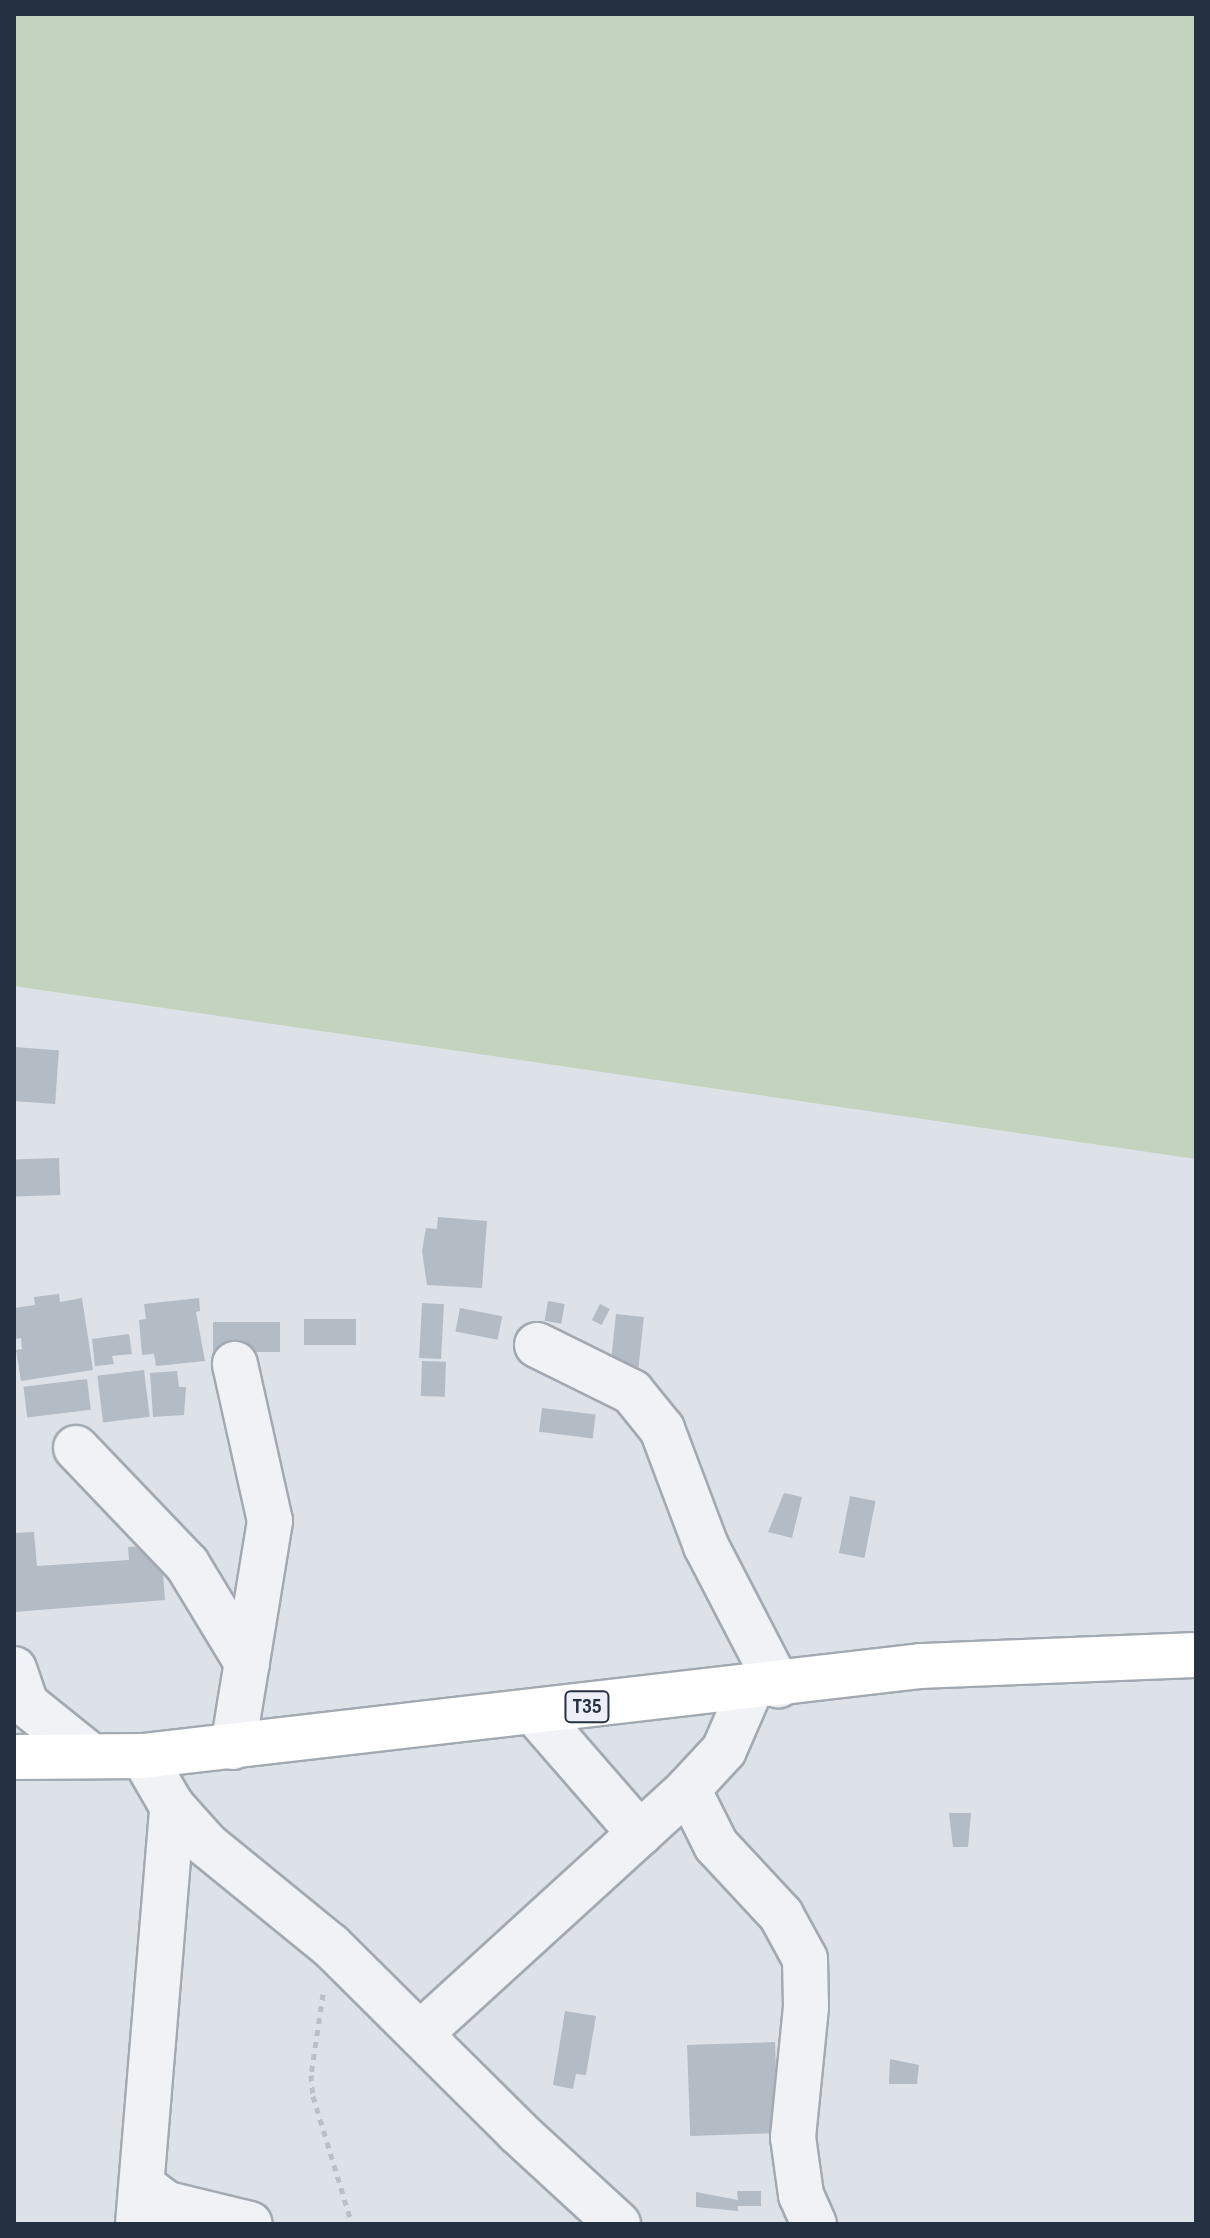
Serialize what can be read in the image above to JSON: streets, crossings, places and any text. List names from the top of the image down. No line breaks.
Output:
{"streets":{"highway":["T35"]}}
